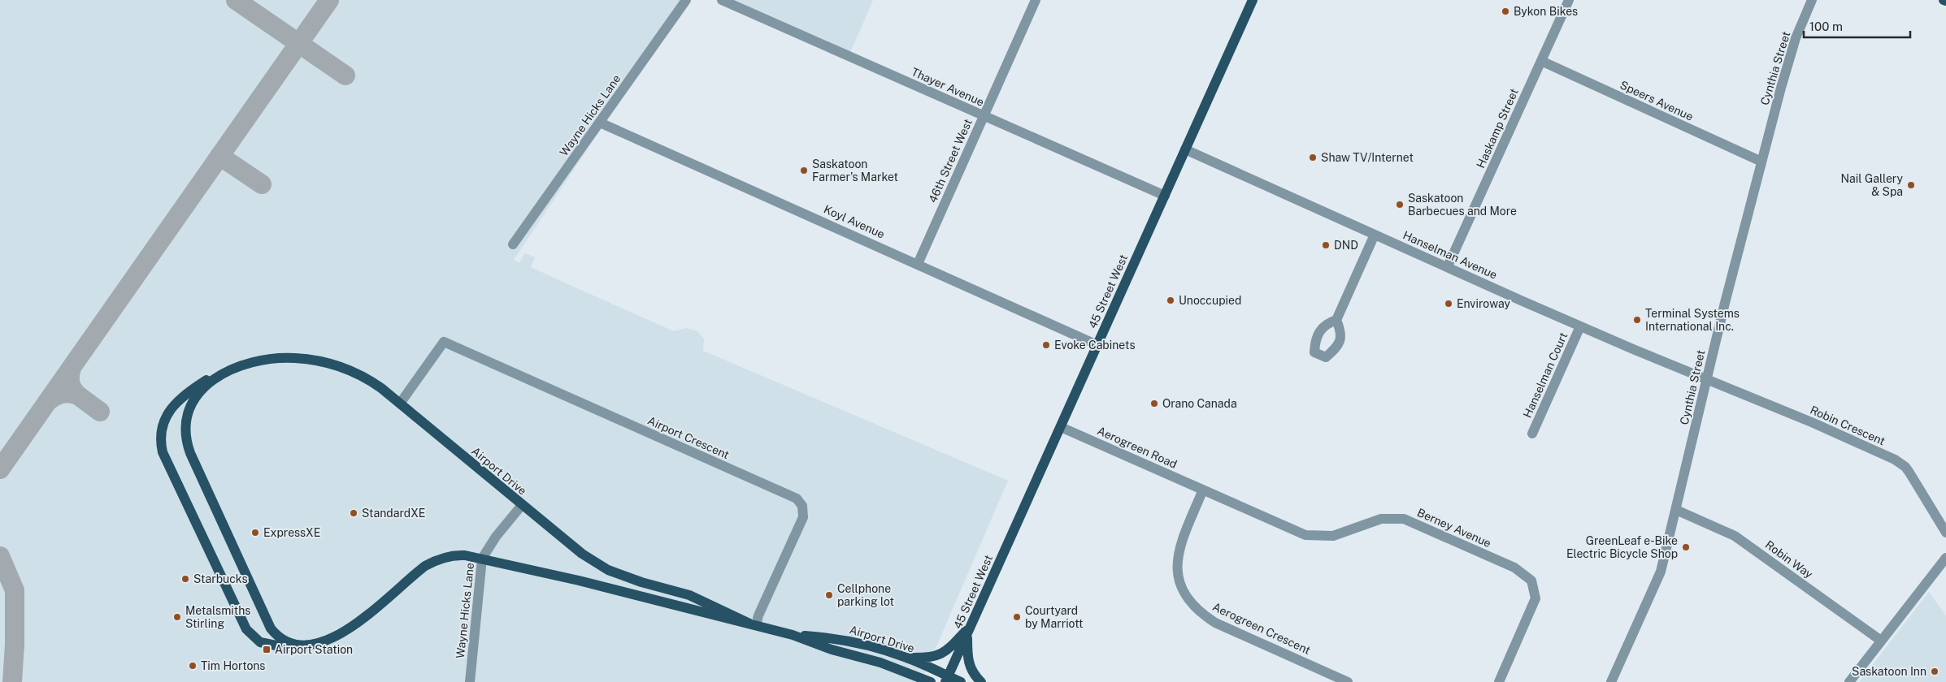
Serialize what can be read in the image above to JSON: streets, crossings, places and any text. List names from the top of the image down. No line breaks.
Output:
{"streets":{"main road":["45 Street West","Airport Drive"],"street":["Cynthia Street","Thayer Avenue","Speers Avenue","Wayne Hicks Lane","Haskamp Street","46th Street West","Koyl Avenue","Hanselman Avenue","Hanselman Court","Robin Crescent","Airport Crescent","Aerogreen Road","Berney Avenue","Robin Way","Aerogreen Crescent"]},"crossings":[["Cynthia Street","Speers Avenue"],["Cynthia Street","Hanselman Avenue"],["Cynthia Street","Robin Crescent"],["Cynthia Street","Robin Way"],["Thayer Avenue","46th Street West"],["Thayer Avenue","45 Street West"],["Speers Avenue","Haskamp Street"],["Wayne Hicks Lane","Koyl Avenue"],["Wayne Hicks Lane","Airport Drive"],["Haskamp Street","Hanselman Avenue"],["46th Street West","Koyl Avenue"],["Koyl Avenue","45 Street West"],["Hanselman Avenue","45 Street West"],["Hanselman Avenue","Hanselman Court"],["Hanselman Avenue","Robin Crescent"],["45 Street West","Aerogreen Road"],["45 Street West","Airport Drive"],["Airport Crescent","Airport Drive"],["Aerogreen Road","Berney Avenue"],["Aerogreen Road","Aerogreen Crescent"],["Berney Avenue","Aerogreen Crescent"]],"places":{"other":["Bykon Bikes","Shaw TV/Internet","Saskatoon Farmer's Market","Nail Gallery & Spa","Saskatoon Barbecues and More","DND","Unoccupied","Enviroway","Terminal Systems International Inc.","Evoke Cabinets","Orano Canada","StandardXE","ExpressXE","GreenLeaf e-Bike Electric Bicycle Shop","Starbucks","Cellphone parking lot","Metalsmiths Stirling","Courtyard by Marriott","Tim Hortons","Saskatoon Inn"],"transit":["Airport Station"]},"scale_bar":"100 m"}
